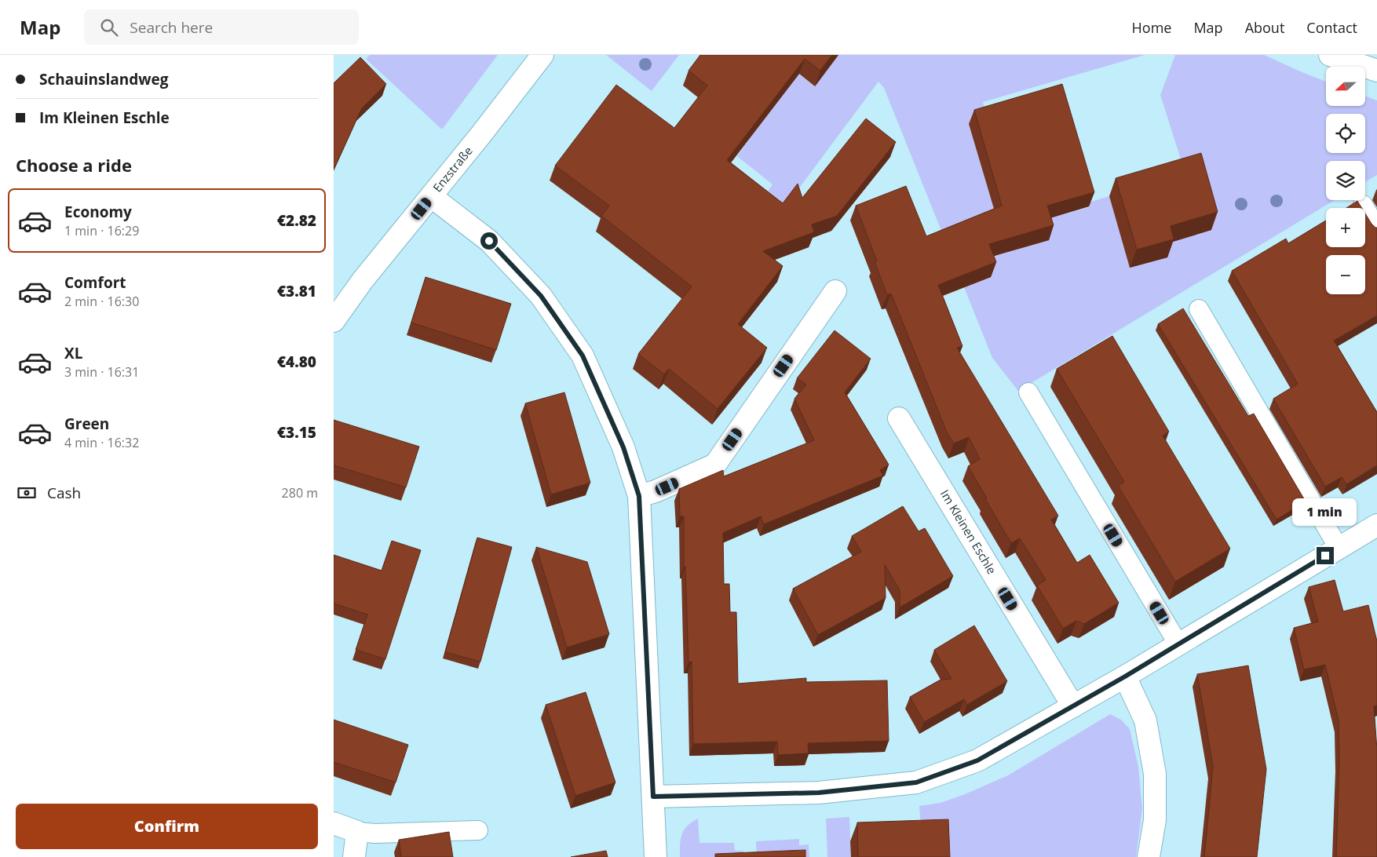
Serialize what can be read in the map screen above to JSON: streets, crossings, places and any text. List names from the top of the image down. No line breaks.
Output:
{"streets":{"street":["Enzstraße","Im Kleinen Eschle"]},"north":"left","page":{"header":"Map","search":"Search here","nav":["Home","Map","About","Contact"],"banner":["Schauinslandweg","Im Kleinen Eschle"],"map_buttons":["+","−"],"heading":"Choose a ride","list":[{"name":"Economy","note":"1 min · 16:29","value":"€2.82"},{"name":"Comfort","note":"2 min · 16:30","value":"€3.81"},{"name":"XL","note":"3 min · 16:31","value":"€4.80"},{"name":"Green","note":"4 min · 16:32","value":"€3.15"}],"pay":["Cash","280 m"],"bubble":"1 min","buttons":"Confirm"}}
